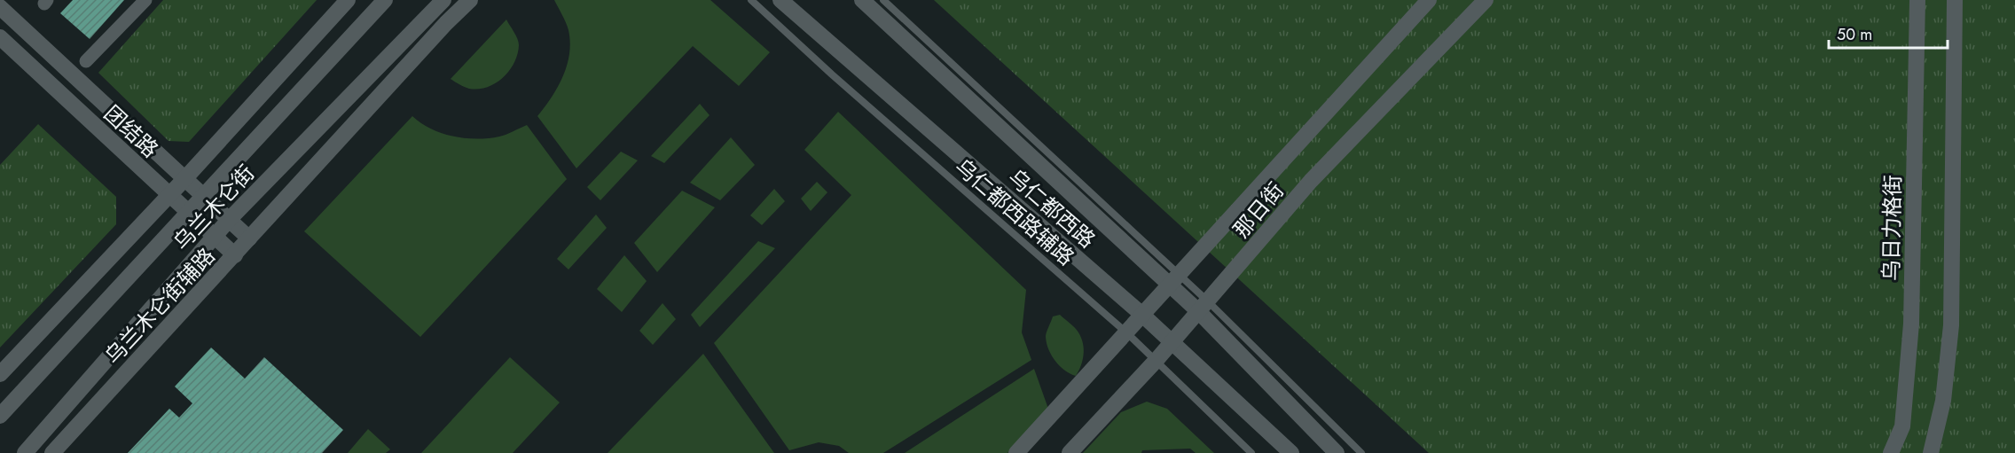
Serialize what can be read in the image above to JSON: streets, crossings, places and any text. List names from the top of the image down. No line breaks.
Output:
{"streets":{"street":["团结路","乌兰木仑街","乌仁都西路","那日街","乌日力格街","乌兰木仑街辅路"],"lane":["乌仁都西路辅路"]},"crossings":[["团结路","乌兰木仑街"],["团结路","乌兰木仑街辅路"],["乌仁都西路","那日街"],["那日街","乌仁都西路辅路"]],"scale_bar":"50 m"}
